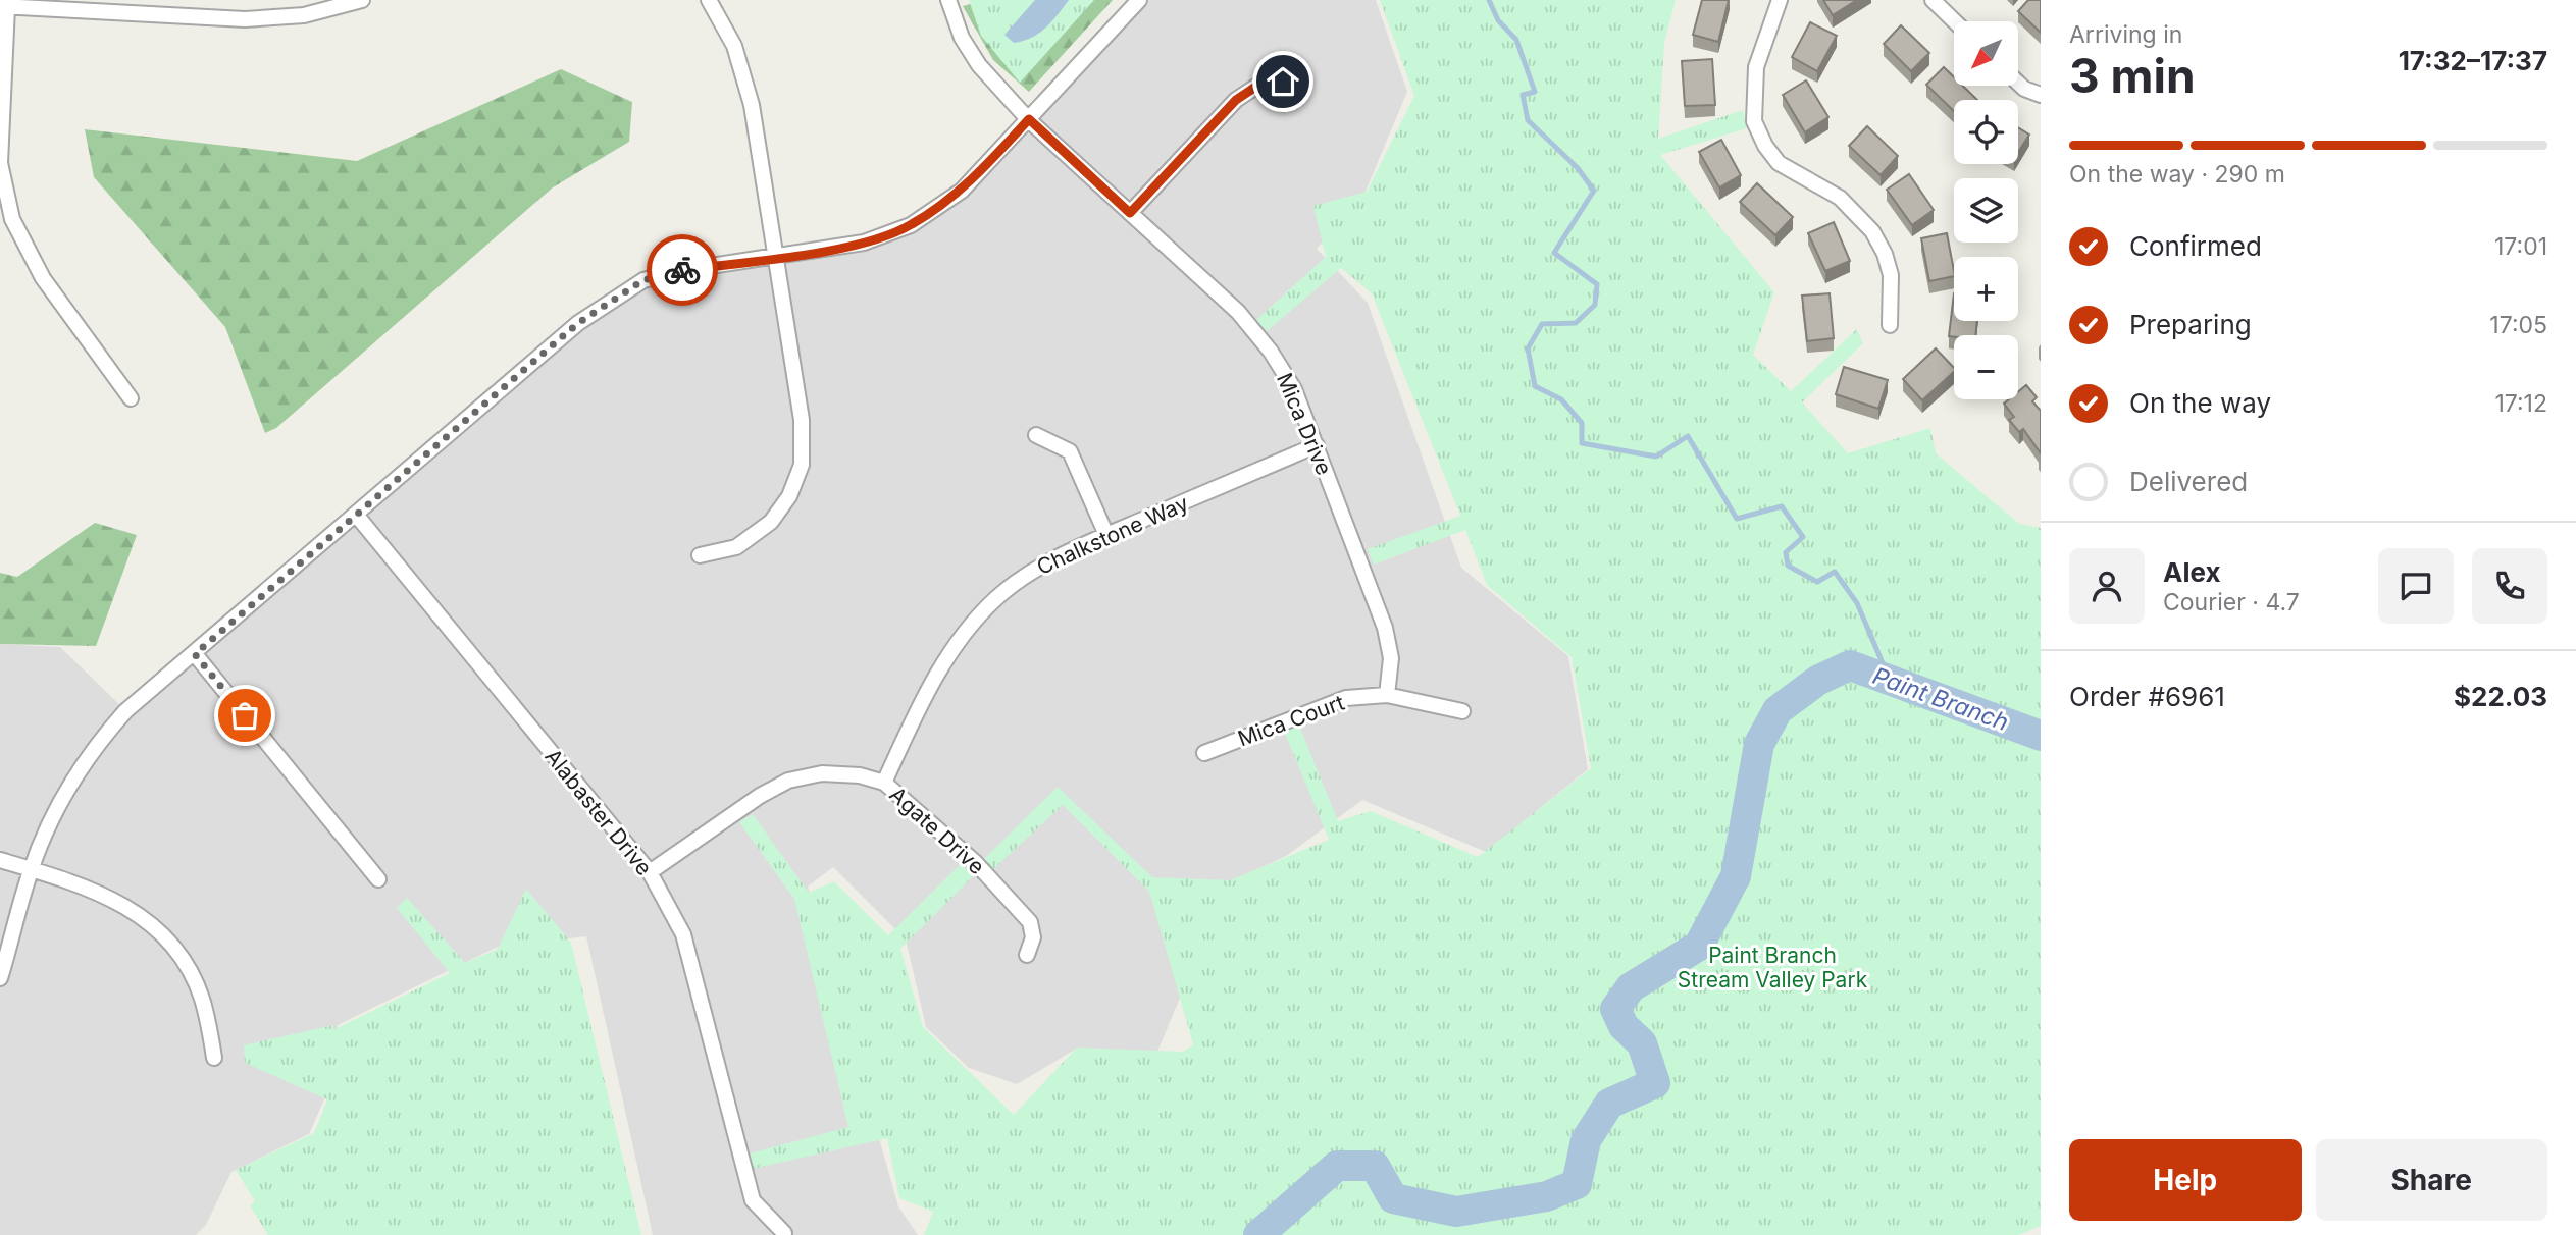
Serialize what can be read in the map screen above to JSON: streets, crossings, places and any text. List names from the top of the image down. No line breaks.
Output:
{"streets":{"street":["Mica Drive","Chalkstone Way","Mica Court","Alabaster Drive","Agate Drive"]},"crossings":[["Mica Drive","Chalkstone Way"],["Mica Drive","Mica Court"],["Chalkstone Way","Agate Drive"],["Alabaster Drive","Agate Drive"]],"water":["Paint Branch"],"parks":["Paint Branch Stream Valley Park"],"north":"bottom left","page":{"heading":["3 min","Arriving in","17:32–17:37"],"panel":["Alex","Courier · 4.7","Order #6961","$22.03"],"map_buttons":["+","−"],"bar":"On the way · 290 m","list":[["Confirmed","17:01"],["Preparing","17:05"],["On the way","17:12"],"Delivered"],"buttons":["Help","Share"]}}
